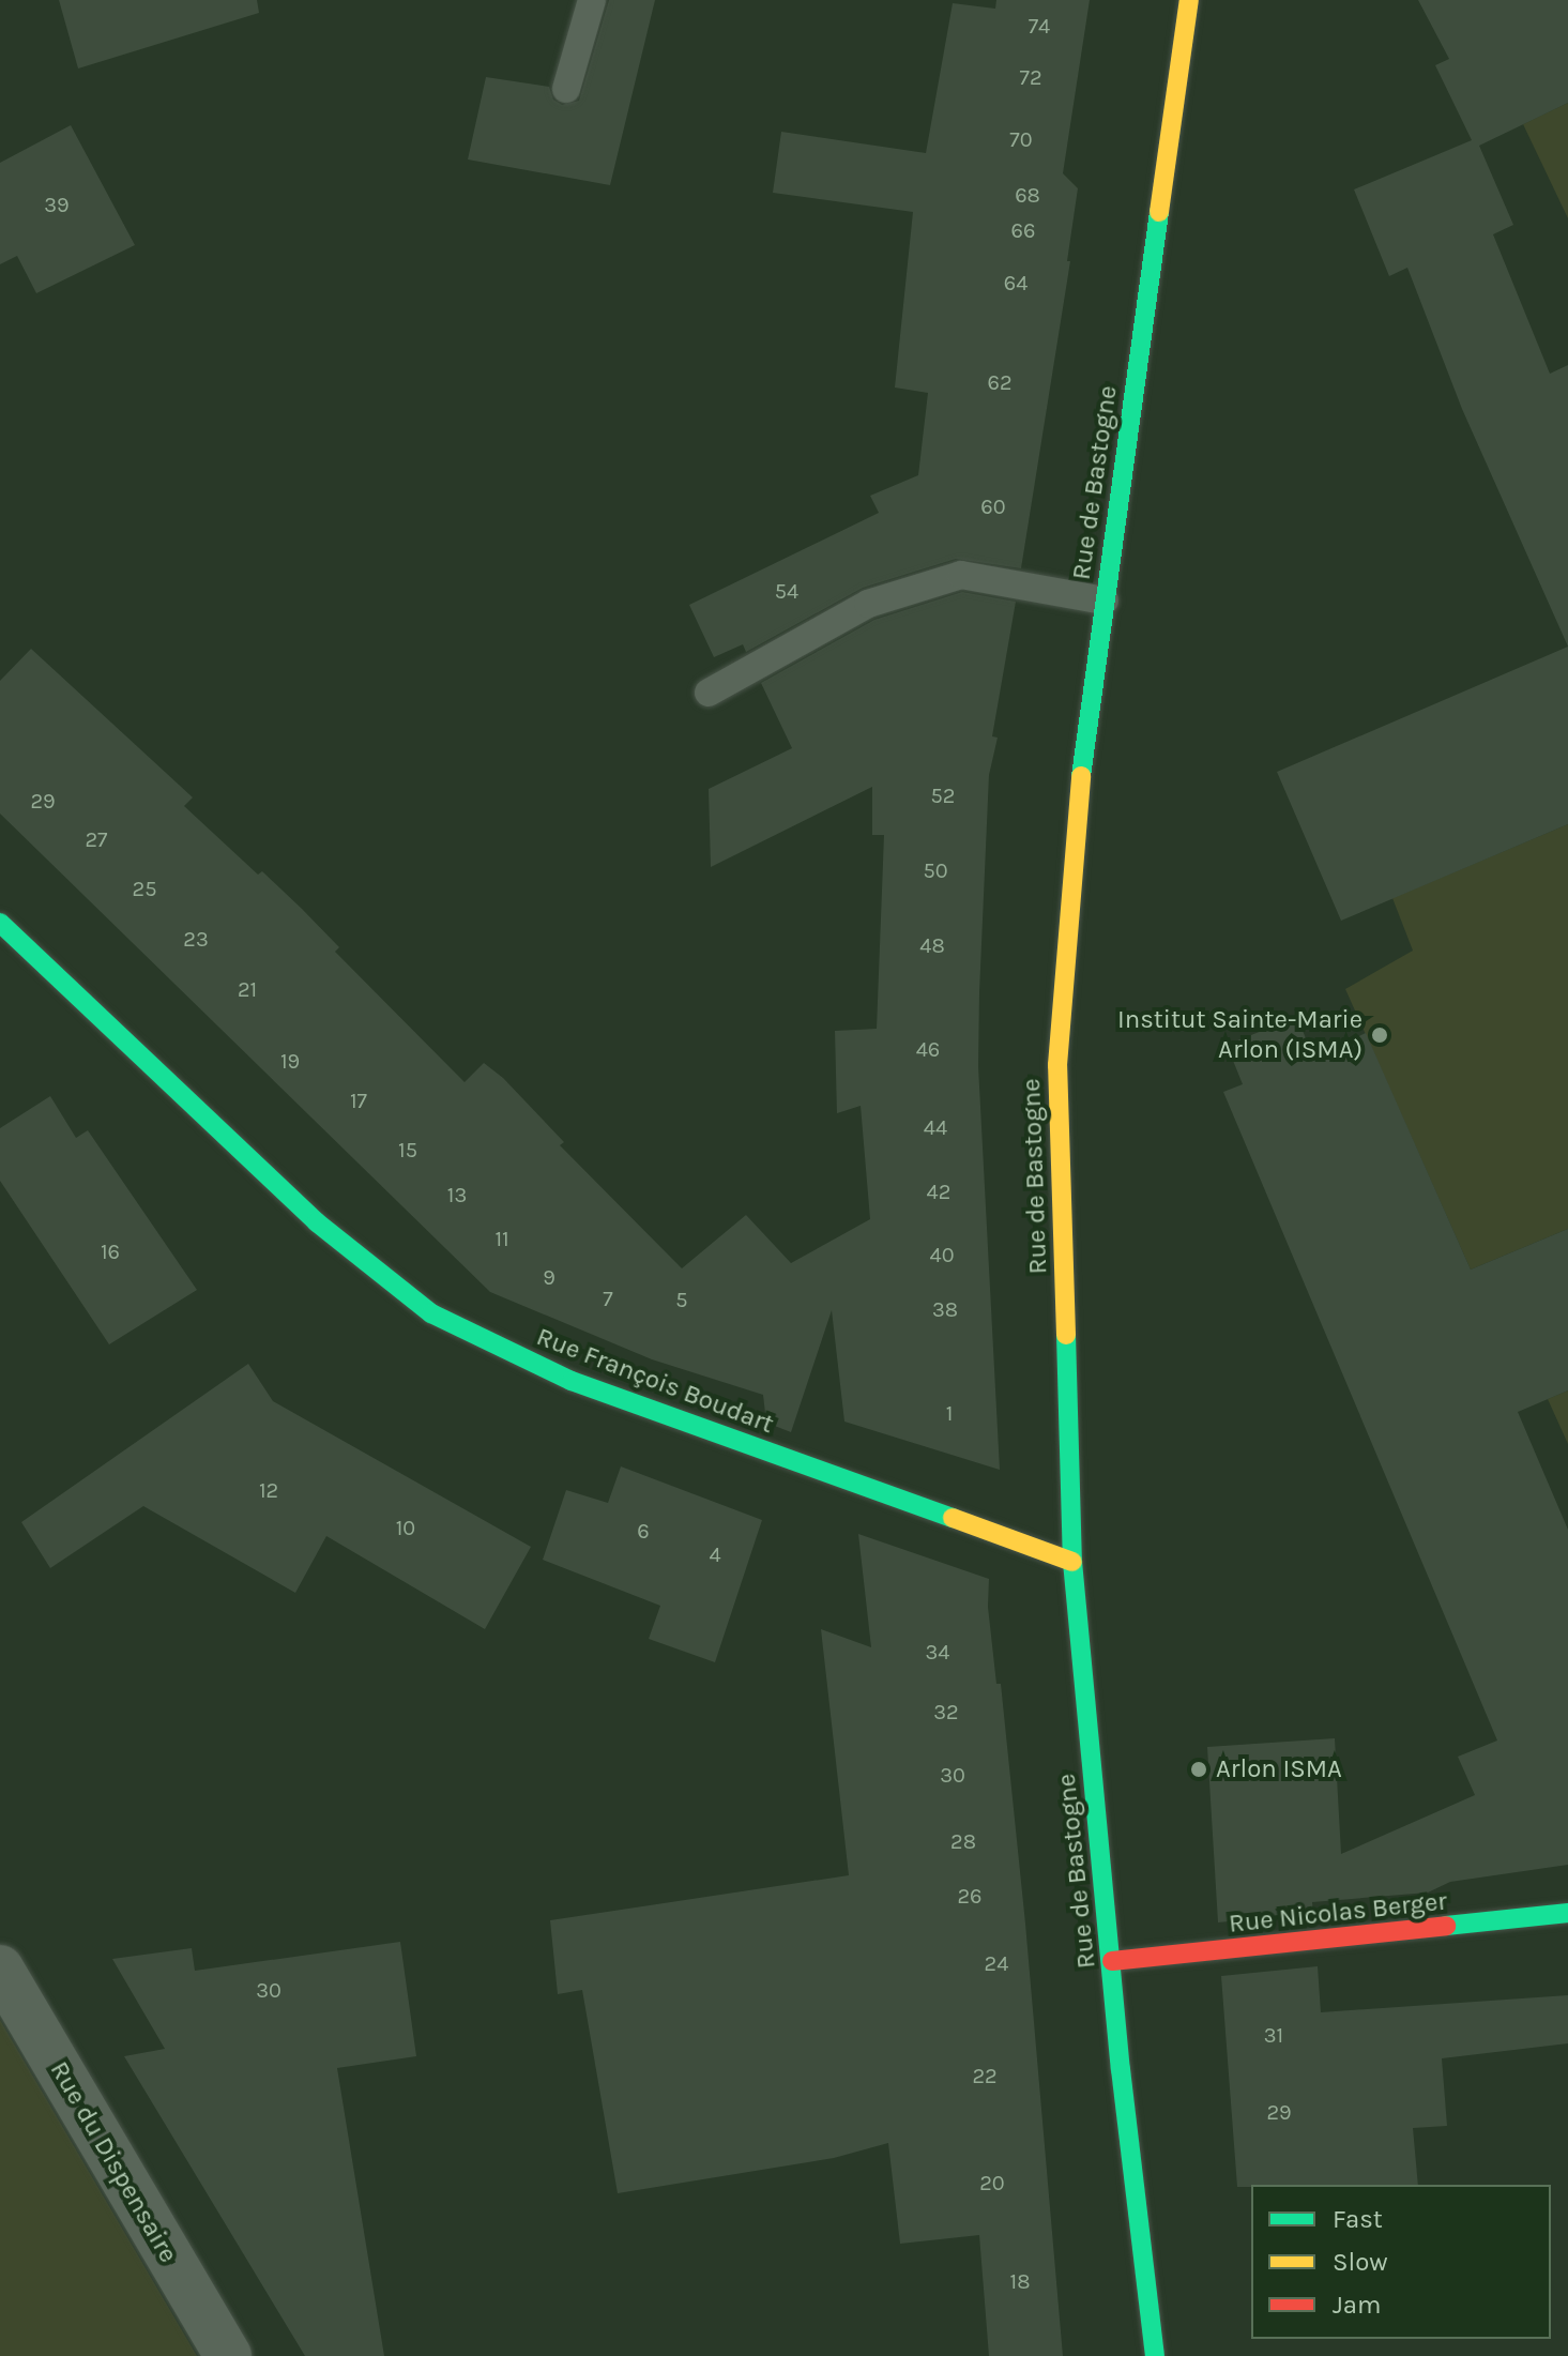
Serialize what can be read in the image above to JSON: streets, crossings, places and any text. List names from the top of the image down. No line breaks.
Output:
{"streets":{"main road":["Rue de Bastogne","Rue François Boudart","Rue Nicolas Berger"],"street":["Rue du Dispensaire"]},"crossings":[["Rue de Bastogne","Rue François Boudart"],["Rue de Bastogne","Rue Nicolas Berger"]],"places":["Institut Sainte-Marie Arlon (ISMA)","Arlon ISMA"],"house_numbers":["74","72","70","68","39","66","64","62","60","54","52","29","27","50","25","23","48","21","46","19","17","44","15","42","13","11","16","40","9","7","5","38","1","12","10","6","4","34","32","30","28","26","24","30","31","22","29","20","18"],"legend":["Fast","Slow","Jam"]}
